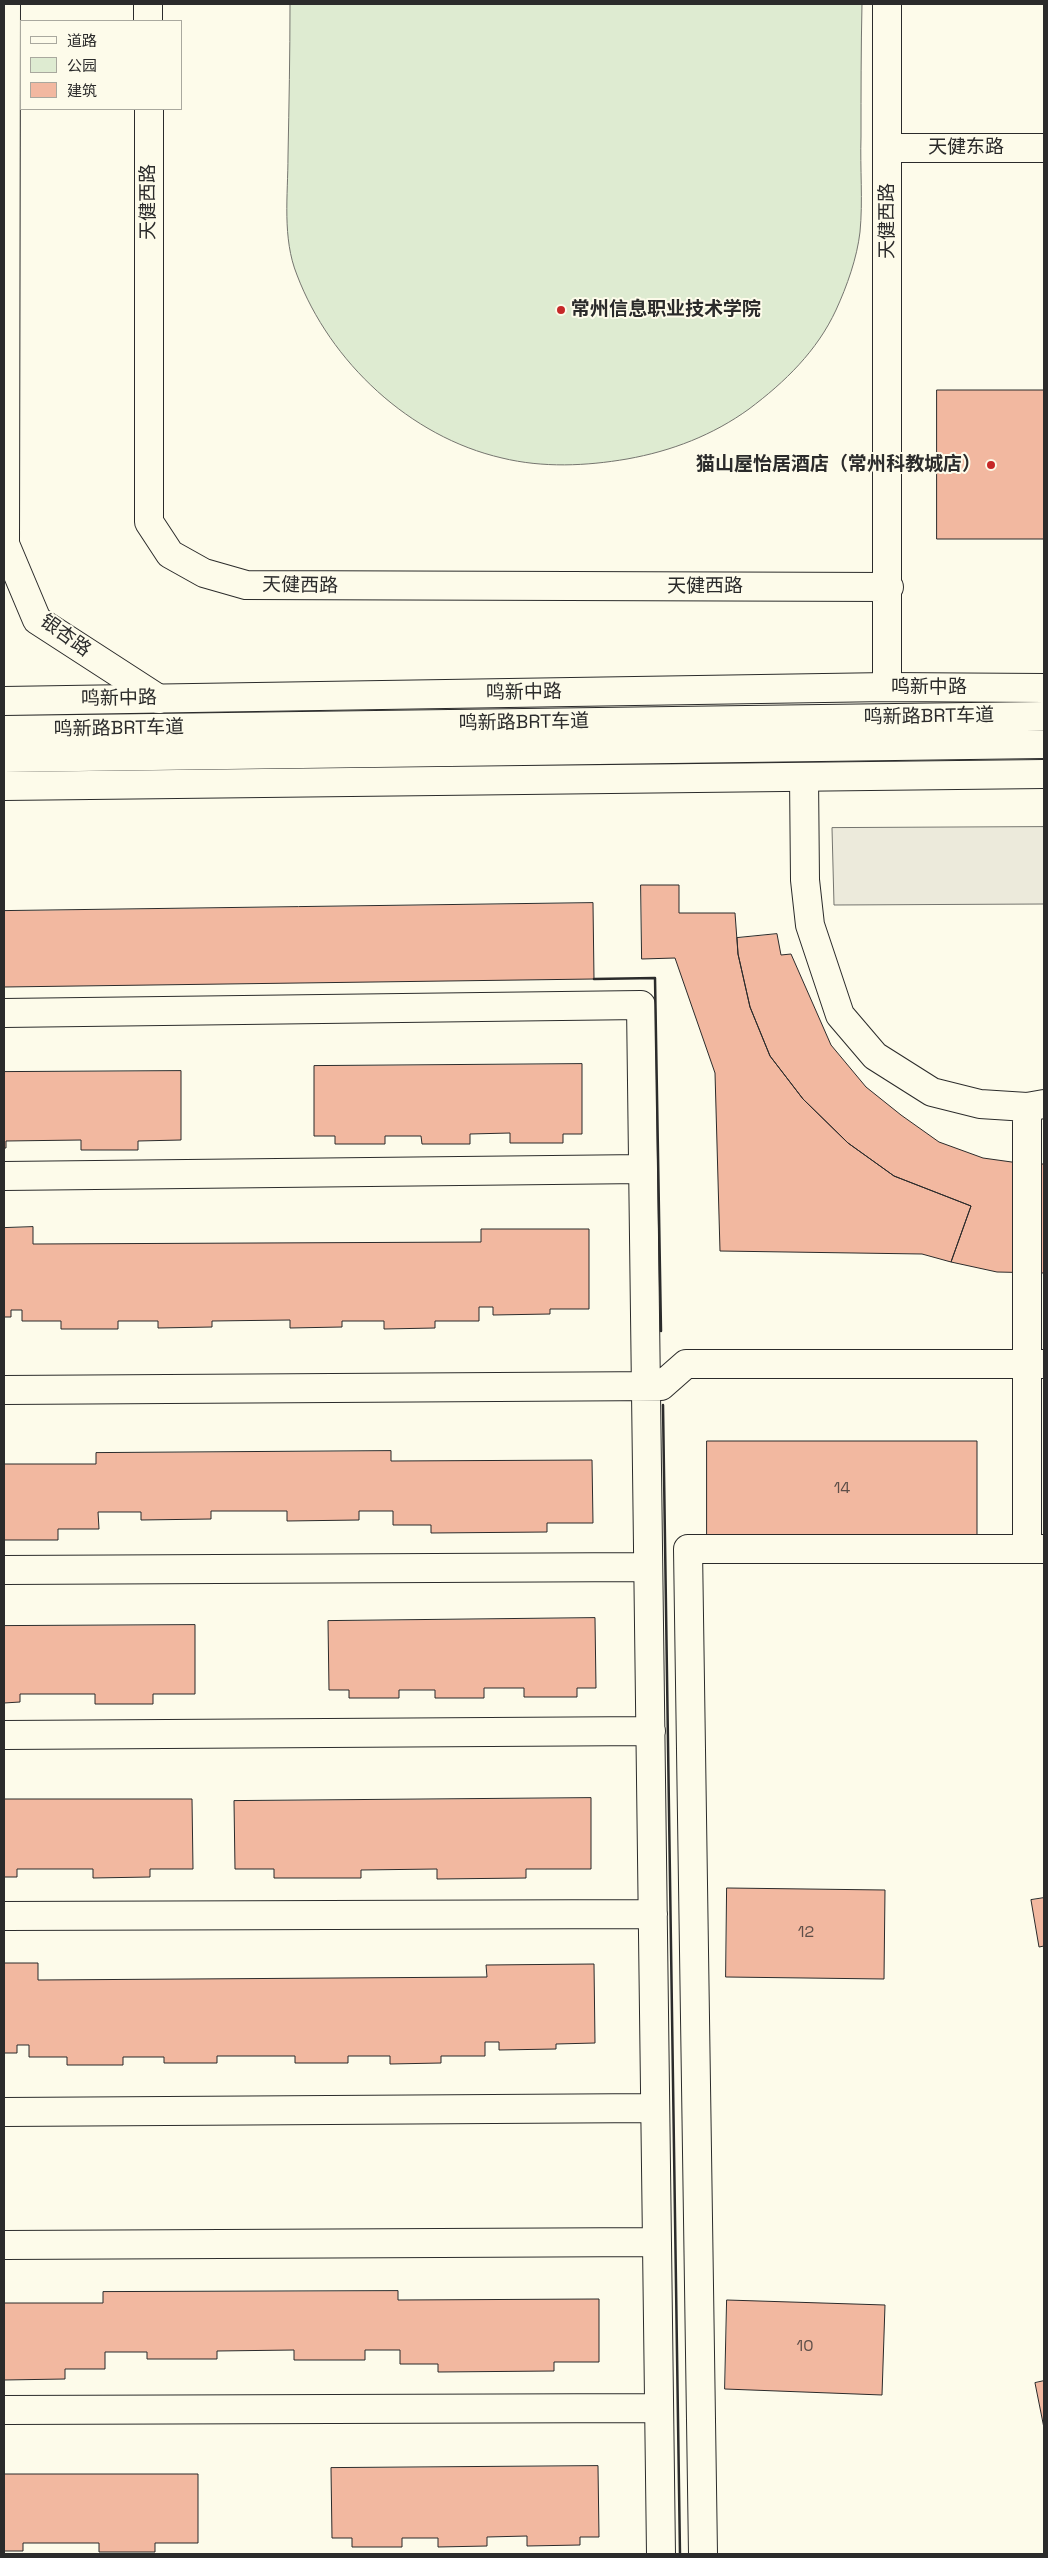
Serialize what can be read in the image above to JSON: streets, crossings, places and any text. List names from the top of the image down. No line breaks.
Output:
{"streets":{"main road":["天健东路","天健西路","银杏路","鸣新中路","鸣新路BRT车道"]},"crossings":[["天健东路","天健西路"],["天健西路","鸣新中路"],["银杏路","鸣新中路"]],"places":["常州信息职业技术学院","猫山屋怡居酒店（常州科教城店）"],"house_numbers":["14","12","10"],"legend":["道路","公园","建筑"]}
